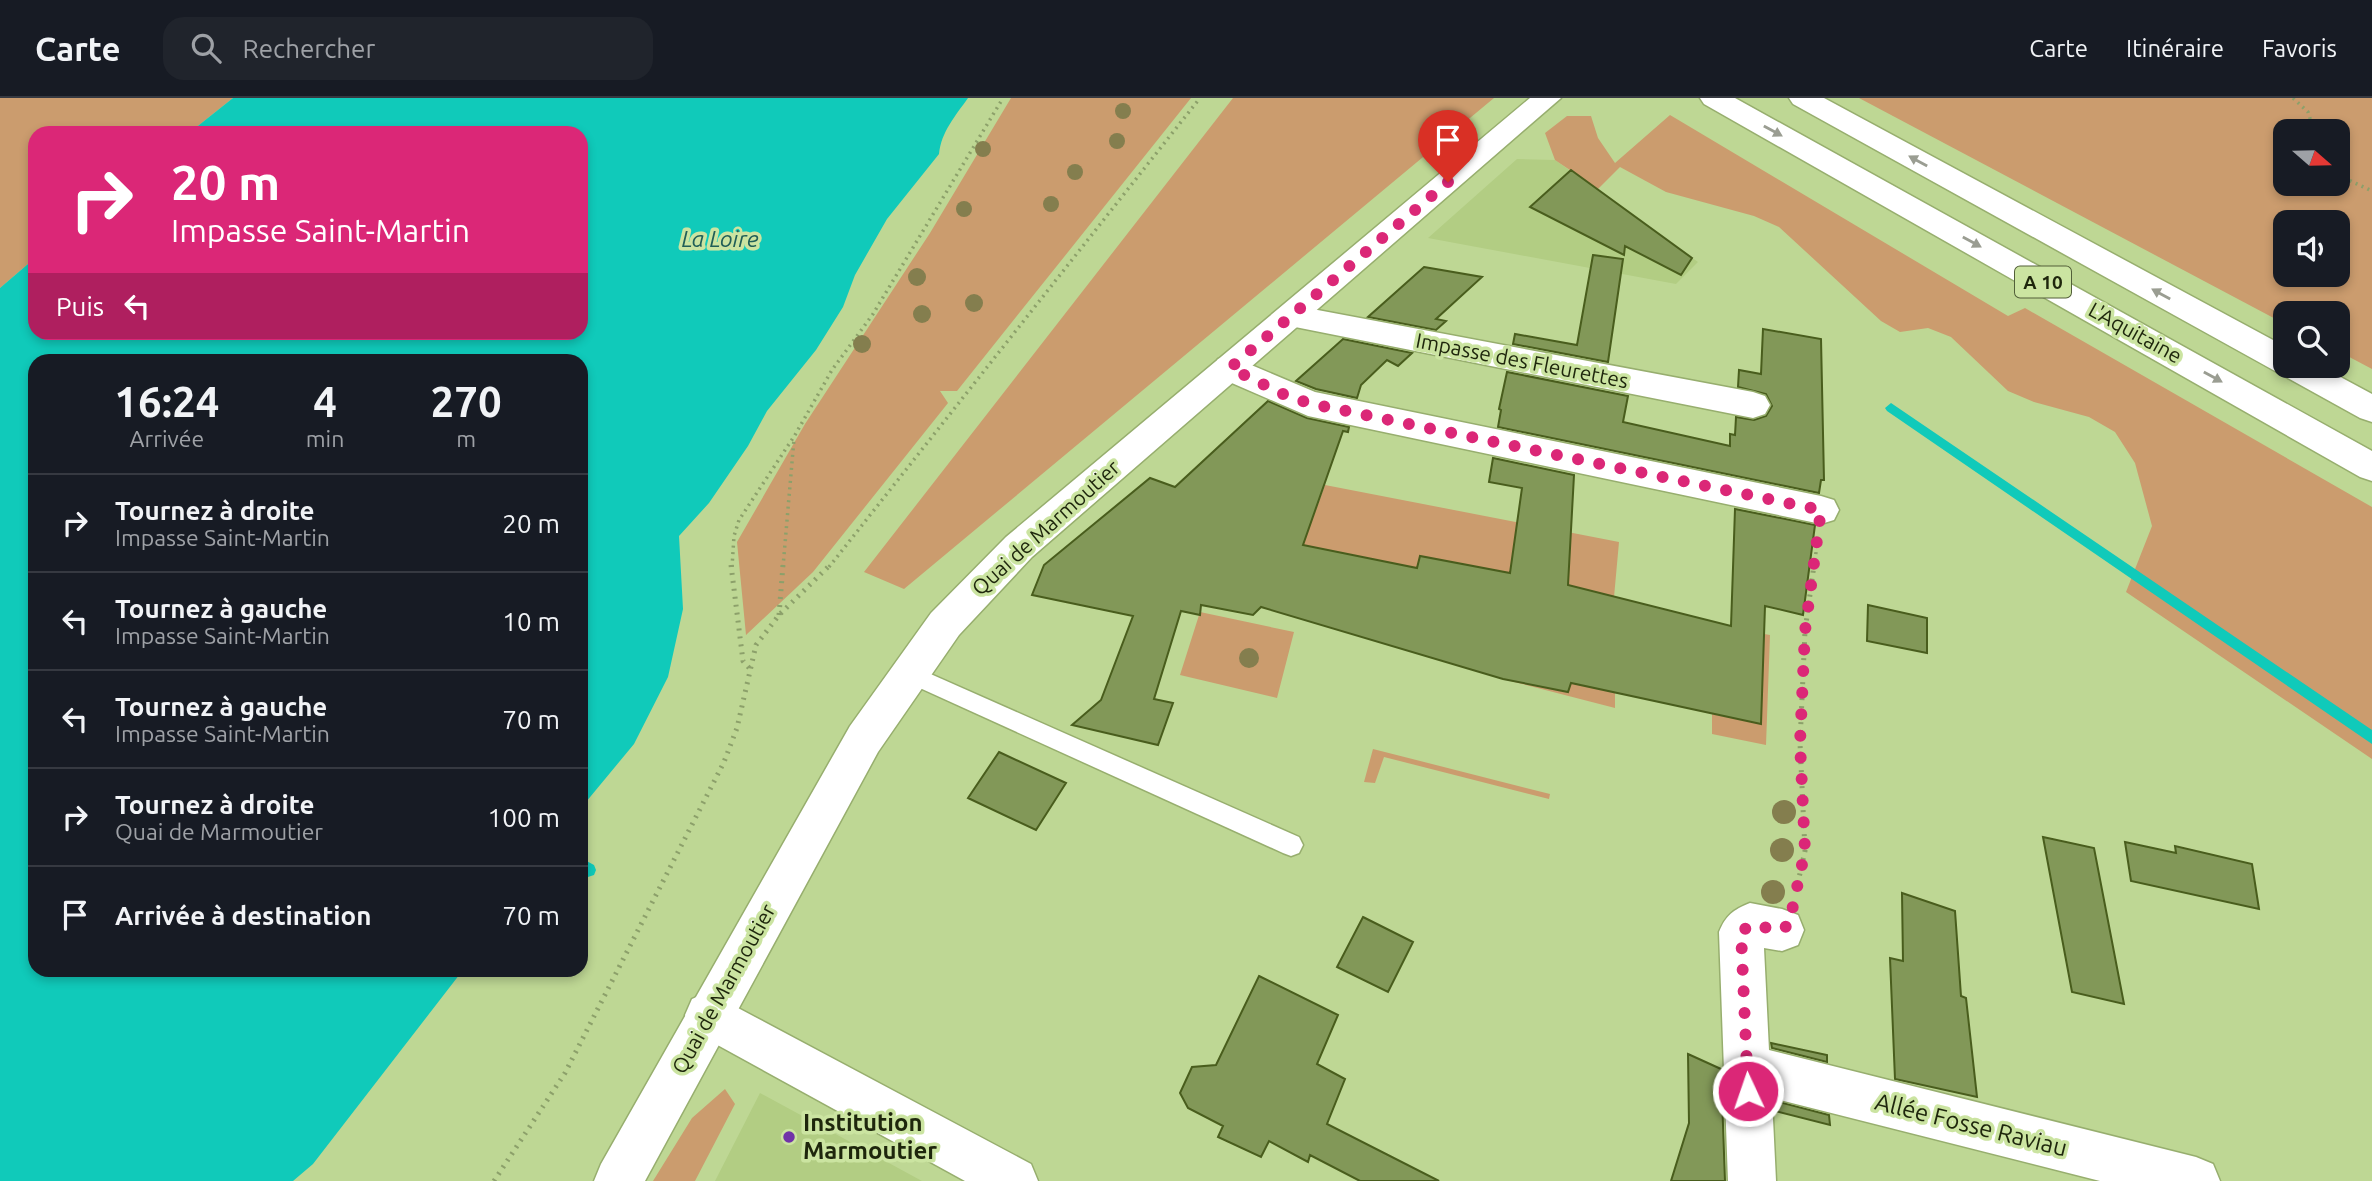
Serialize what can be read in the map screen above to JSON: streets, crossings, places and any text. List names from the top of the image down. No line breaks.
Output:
{"streets":{"main road":["A 10","L'Aquitaine","Impasse des Fleurettes","Quai de Marmoutier","Allée Fosse Raviau"]},"crossings":[["Impasse des Fleurettes","Quai de Marmoutier"]],"water":["La Loire"],"places":["Institution Marmoutier"],"north":"right","page":{"header":"Carte","search":"Rechercher","nav":["Carte","Itinéraire","Favoris"],"turn":["20 m","Impasse Saint-Martin"],"then":"Puis","eta":["16:24","Arrivée","4","min","270","m"],"list":[{"name":"Tournez à droite","note":"Impasse Saint-Martin","value":"20 m"},{"name":"Tournez à gauche","note":"Impasse Saint-Martin","value":"10 m"},{"name":"Tournez à gauche","note":"Impasse Saint-Martin","value":"70 m"},{"name":"Tournez à droite","note":"Quai de Marmoutier","value":"100 m"},{"name":"Arrivée à destination","value":"70 m"}]}}
